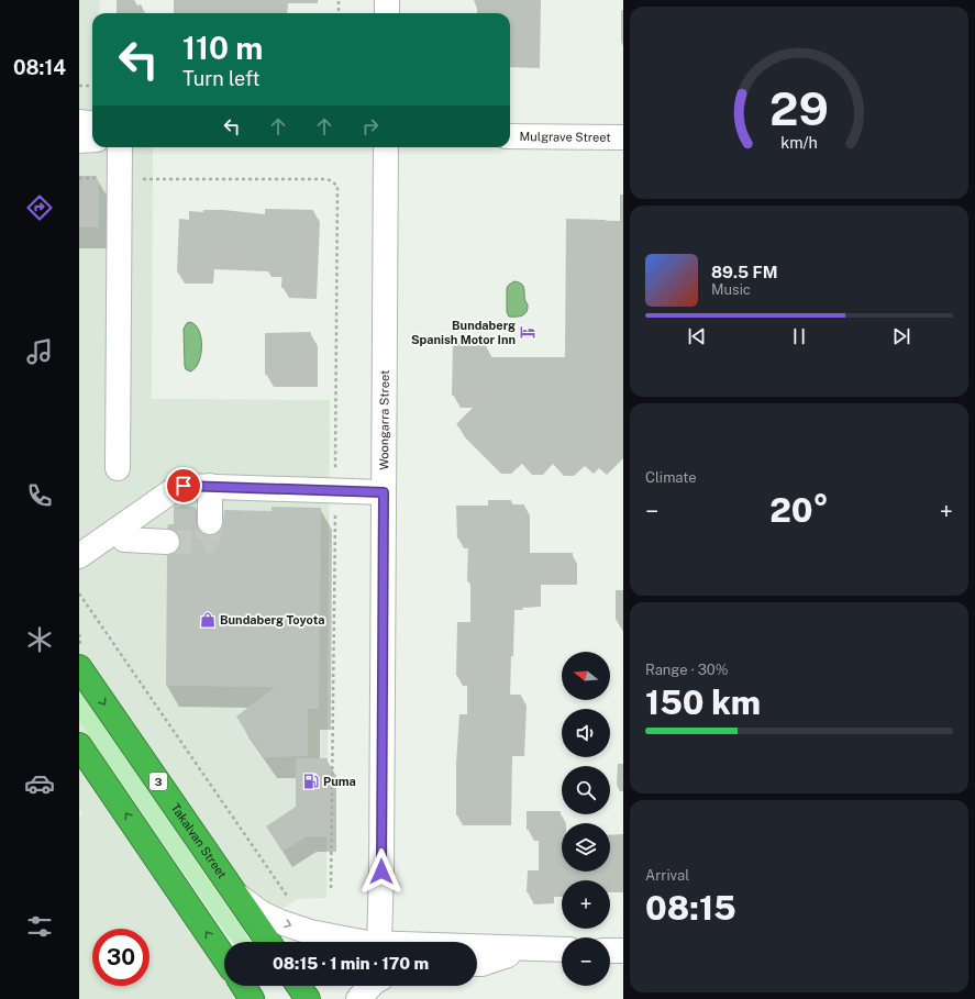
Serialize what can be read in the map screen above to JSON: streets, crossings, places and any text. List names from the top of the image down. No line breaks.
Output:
{"streets":{"highway":["3","Takalvan Street"],"street":["Mulgrave Street","Woongarra Street"]},"places":{"hotel":["Bundaberg Spanish Motor Inn"],"shop":["Bundaberg Toyota"],"fuel station":["Puma"]},"north":"left","page":{"tabs":"08:14","turn":["110 m","Turn left"],"song":["89.5 FM","Music"],"tile":["Climate",["Range · 30%","150 km"],["Arrival","08:15"]],"heat":["−","20°","+"],"map_buttons":["+","−"],"limit":"30","trip":"08:15 · 1 min · 170 m","gauge":["29","km/h"]}}
